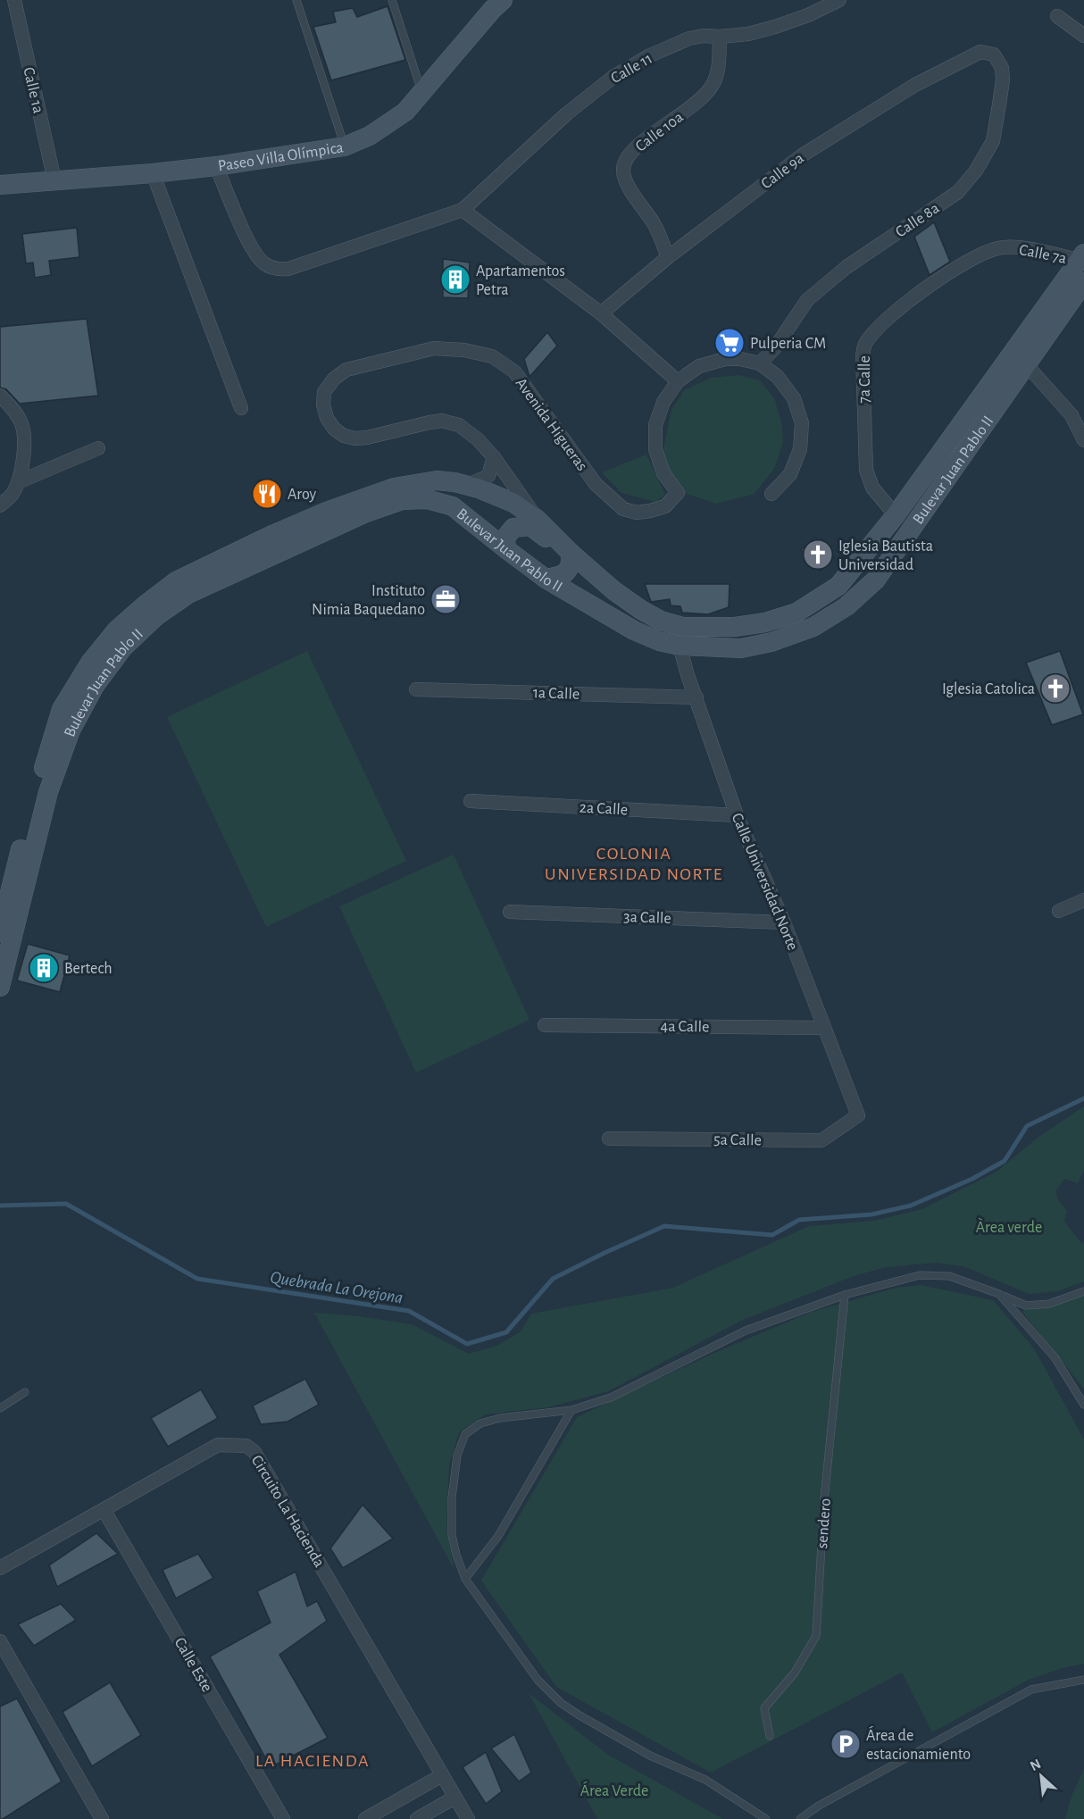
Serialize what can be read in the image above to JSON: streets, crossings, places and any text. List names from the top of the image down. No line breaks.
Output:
{"streets":{"main road":["Paseo Villa Olímpica","Bulevar Juan Pablo II"],"street":["Calle 11","Calle 1a","Calle 10a","Calle 9a","Calle 8a","Calle 7a","7a Calle","Avenida Higueras","1a Calle","2a Calle","Calle Universidad Norte","3a Calle","4a Calle","5a Calle","Circuito La Hacienda","Calle Este"],"lane":["sendero"]},"crossings":[["Calle 11","Calle 10a"],["Calle 1a","Paseo Villa Olímpica"],["Calle 10a","Calle 9a"],["Calle 9a","Calle 8a"],["Calle 8a","Avenida Higueras"],["Calle 7a","7a Calle"],["Calle 7a","Bulevar Juan Pablo II"],["7a Calle","Bulevar Juan Pablo II"],["Avenida Higueras","Bulevar Juan Pablo II"],["Bulevar Juan Pablo II","Calle Universidad Norte"],["1a Calle","Calle Universidad Norte"],["2a Calle","Calle Universidad Norte"],["Calle Universidad Norte","3a Calle"],["Calle Universidad Norte","4a Calle"],["Calle Universidad Norte","5a Calle"],["Circuito La Hacienda","Calle Este"]],"districts":["COLONIA UNIVERSIDAD NORTE","LA HACIENDA"],"water":["Quebrada La Orejona"],"parks":["Àrea verde","Área Verde"],"places":{"building":["Apartamentos Petra","Bertech"],"supermarket":["Pulperia CM"],"restaurant":["Aroy"],"church":["Iglesia Bautista Universidad","Iglesia Catolica"],"office":["Instituto Nimia Baquedano"],"parking":["Área de estacionamiento"]},"north":"top left"}
